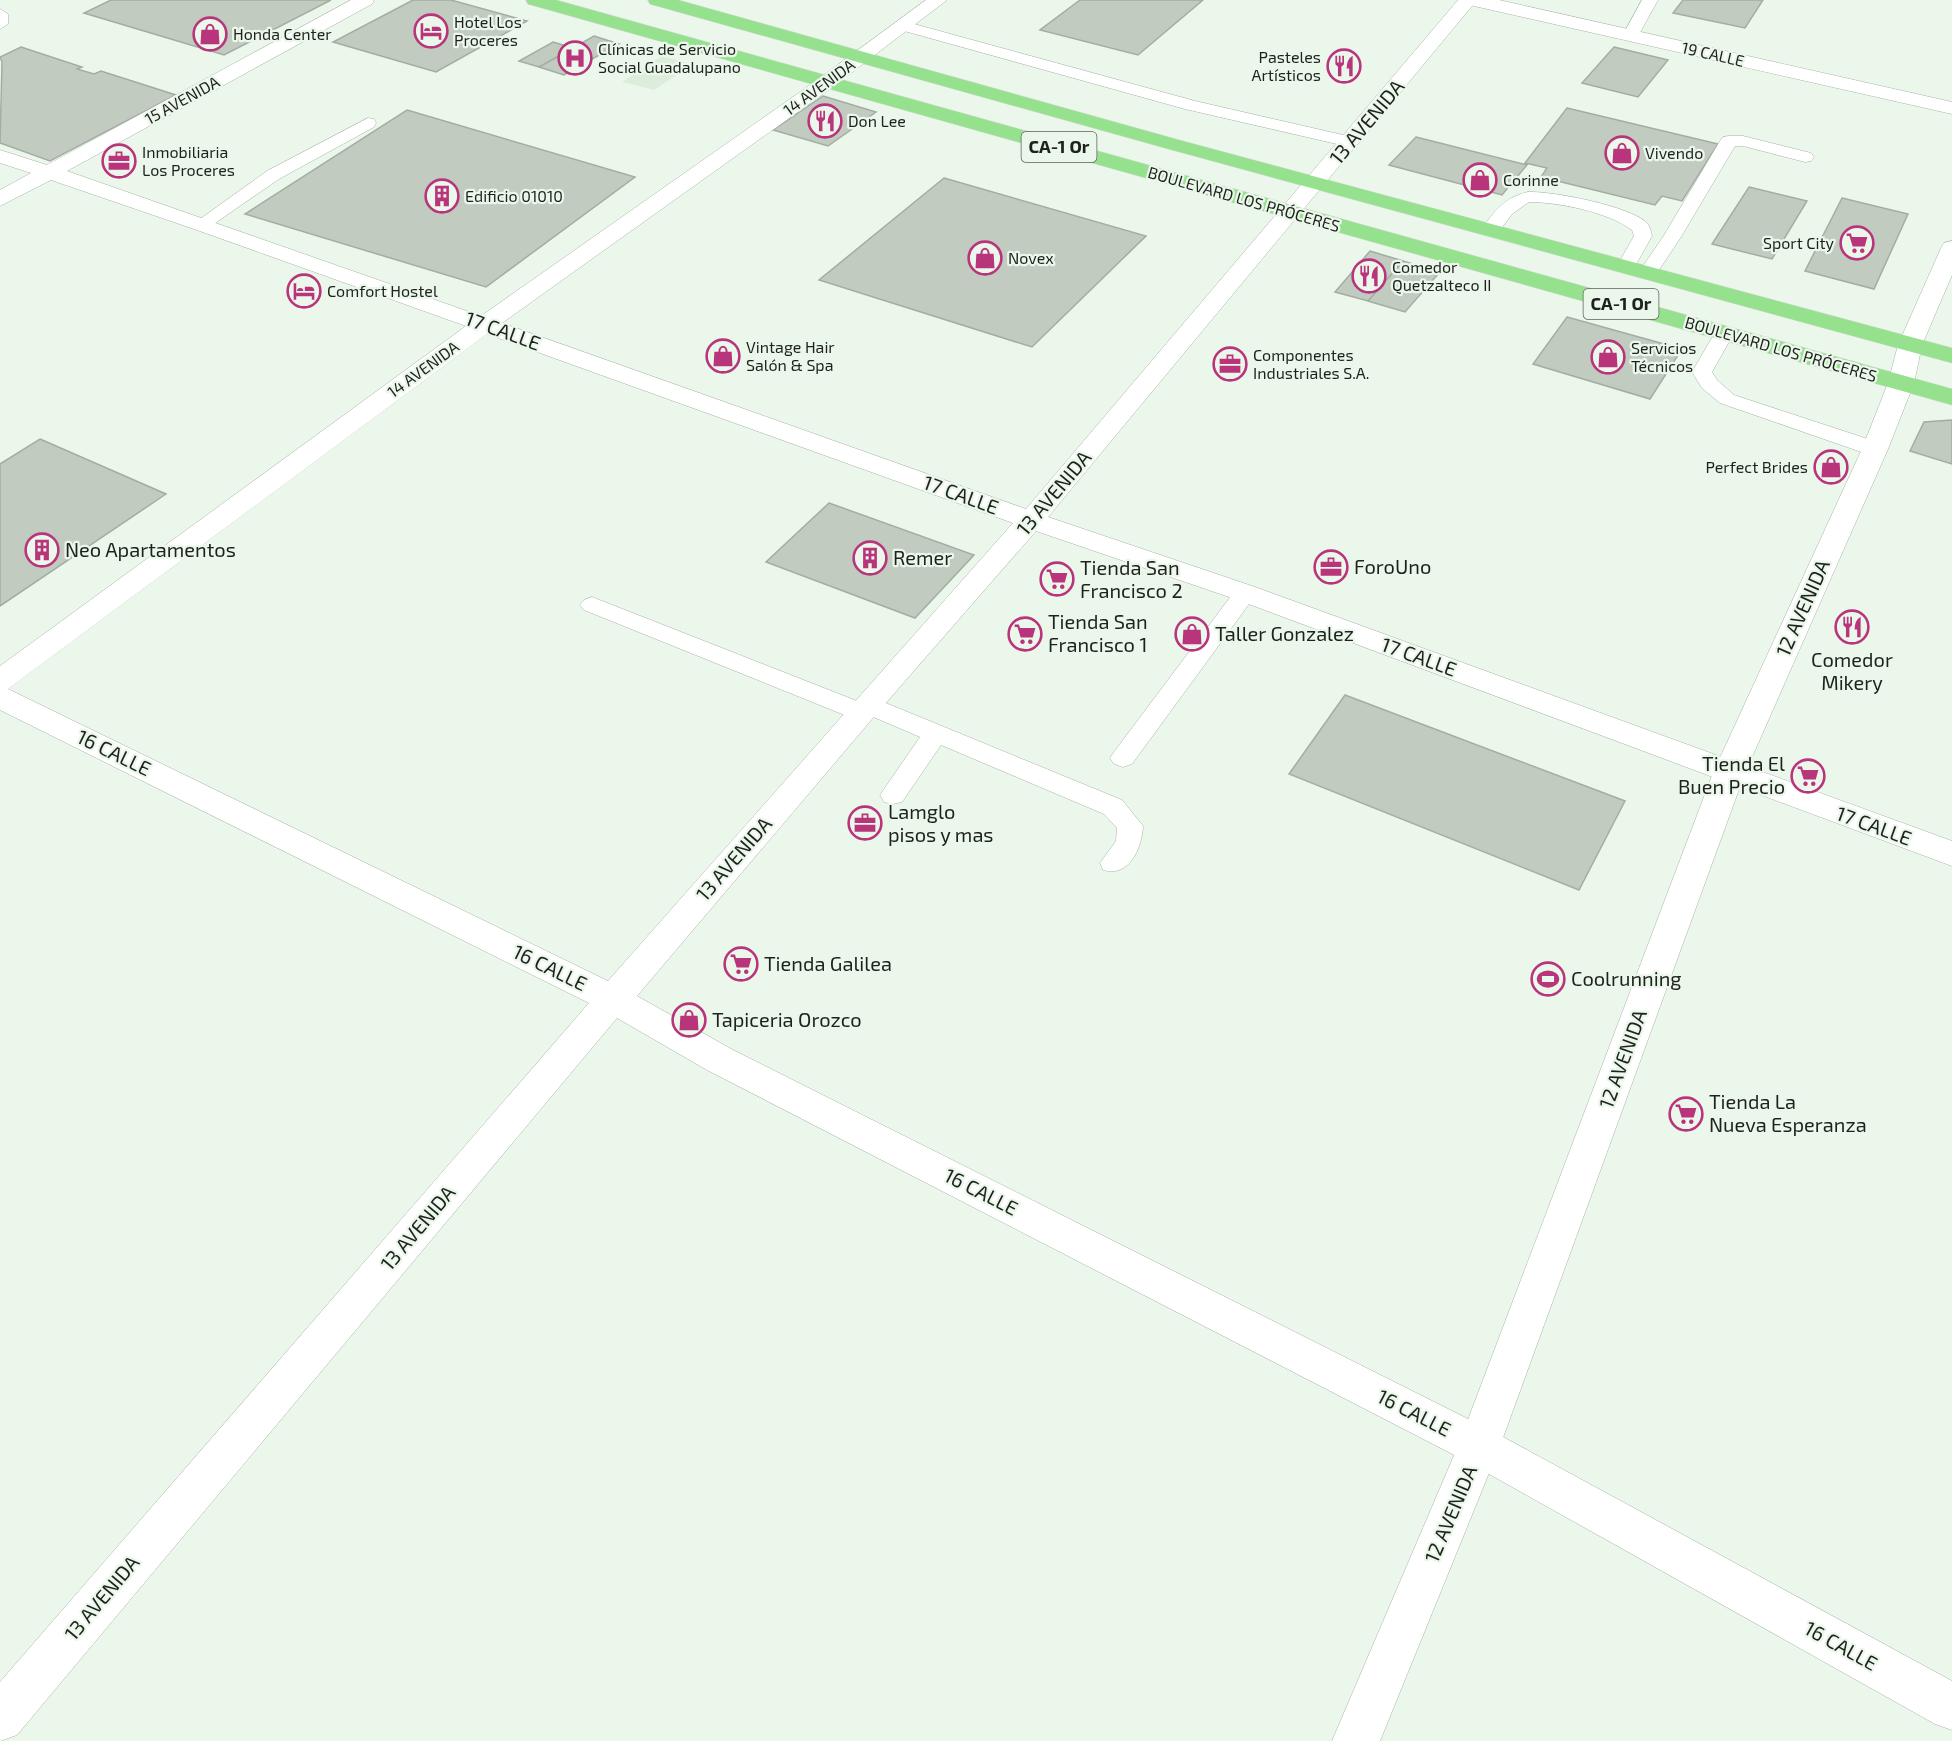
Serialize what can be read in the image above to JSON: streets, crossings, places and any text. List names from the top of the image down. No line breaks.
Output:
{"streets":{"highway":["CA-1 Or","BOULEVARD LOS PRÓCERES"],"street":["19 CALLE","14 AVENIDA","15 AVENIDA","13 AVENIDA","17 CALLE","12 AVENIDA","16 CALLE"]},"crossings":[["14 AVENIDA","BOULEVARD LOS PRÓCERES"],["14 AVENIDA","17 CALLE"],["15 AVENIDA","17 CALLE"],["13 AVENIDA","BOULEVARD LOS PRÓCERES"],["13 AVENIDA","17 CALLE"],["13 AVENIDA","16 CALLE"],["BOULEVARD LOS PRÓCERES","12 AVENIDA"],["17 CALLE","12 AVENIDA"],["12 AVENIDA","16 CALLE"]],"places":{"hotel":["Hotel Los Proceres","Comfort Hostel"],"shop":["Honda Center","Vivendo","Corinne","Novex","Vintage Hair Salón & Spa","Servicios Técnicos","Perfect Brides","Taller Gonzalez","Tapiceria Orozco"],"hospital":["Clínicas de Servicio Social Guadalupano"],"restaurant":["Pasteles Artísticos","Don Lee","Comedor Quetzalteco II","Comedor Mikery"],"office":["Inmobiliaria Los Proceres","Componentes Industriales S.A.","ForoUno","Lamglo pisos y mas"],"building":["Edificio 01010","Neo Apartamentos","Remer"],"supermarket":["Sport City","Tienda San Francisco 2","Tienda San Francisco 1","Tienda El Buen Precio","Tienda Galilea","Tienda La Nueva Esperanza"],"sports":["Coolrunning"]}}
